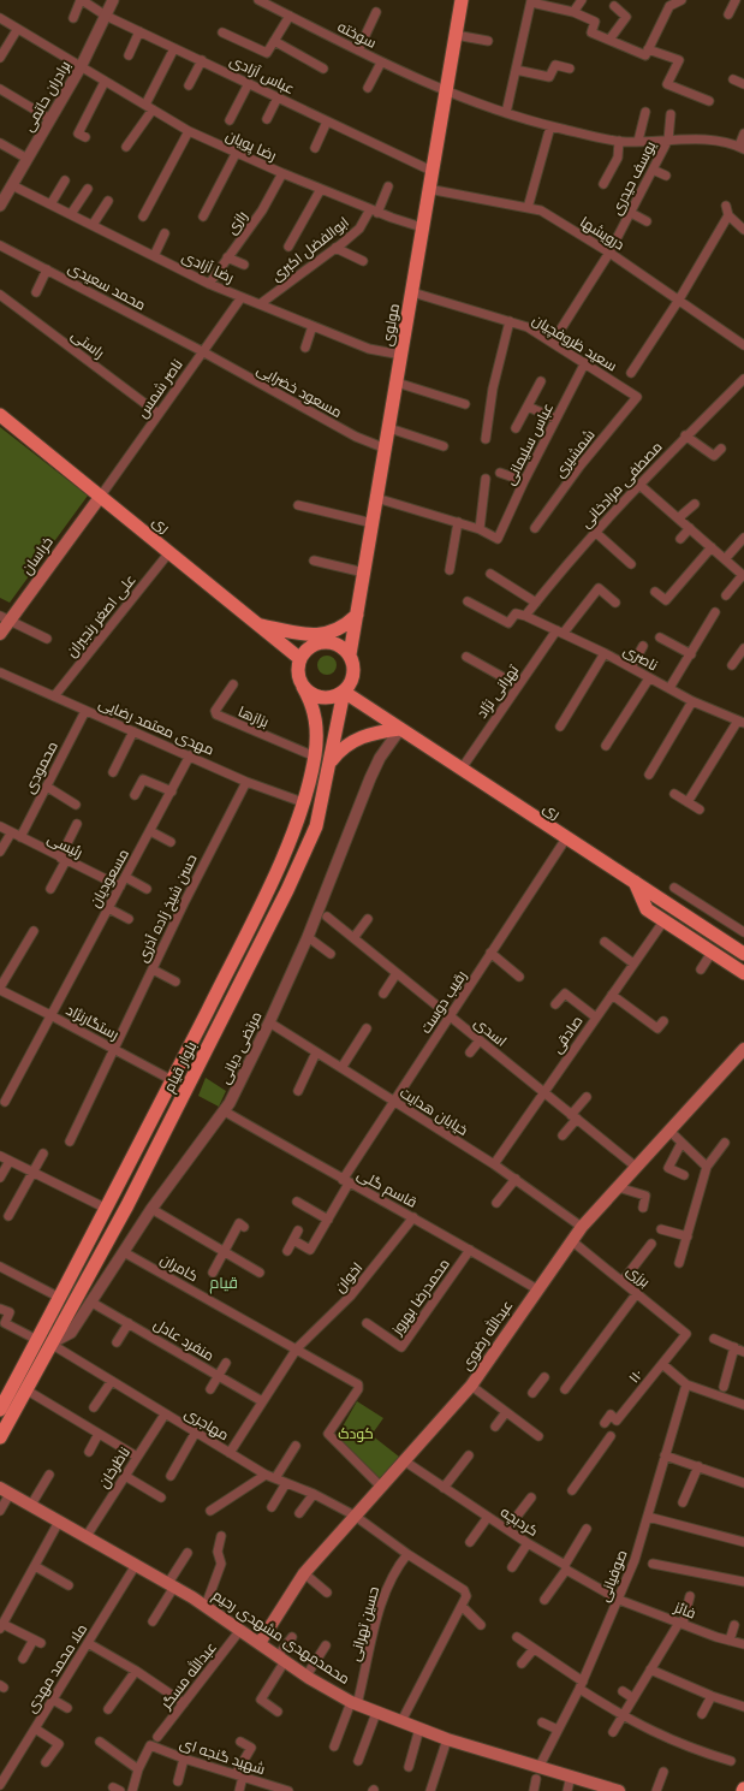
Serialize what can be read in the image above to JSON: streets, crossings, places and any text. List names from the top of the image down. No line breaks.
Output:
{"streets":{"main road":["مولوی","ری","خراسان","بلوار قیام","عبدالله رضوی","محمدمهدی مشهدی رحیم"],"street":["سوخته","عباس آزادی","برادران حاتمی","رضا پویان","یوسف حیدری","رازی","درویشها","ابوالفضل اکبری","رضا آزادی","محمد سعیدی","سعید ظروفچیان","راستی","ناصر شمس","مسعود خضرایی","عباس سلیمانی","شمشیری","مصطفی مرادخانی","علی اصغر رنجبران","ناصری","تهرانی نژاد","بزازها","مهدی معتمد رضایی","محمودی","رئیسی","مسعودیان","حسن شیخ زاده آذری","رقیب دوست","رستگارنژاد","اسدی","صادقی","مرتضی دیانی","خیابان‌ هدایت","قاسم گلی","کامران","برزی","اخوان","محمدرضا بهروز","منفرد عادل","۱۱۰","مهاجری","ناظرخان","کردبچه","صوفیانی","فائز","حسین تهرانی","ملا محمد مهدی","عبدالله مسگر","شهید گنجه ای"]},"crossings":[["سوخته","یوسف حیدری"],["سوخته","مولوی"],["عباس آزادی","برادران حاتمی"],["عباس آزادی","مولوی"],["برادران حاتمی","رضا پویان"],["برادران حاتمی","رضا آزادی"],["رضا پویان","رازی"],["رضا پویان","ابوالفضل اکبری"],["رضا پویان","مولوی"],["یوسف حیدری","درویشها"],["رازی","رضا آزادی"],["درویشها","مولوی"],["ابوالفضل اکبری","رضا آزادی"],["رضا آزادی","مولوی"],["رضا آزادی","ناصر شمس"],["محمد سعیدی","ناصر شمس"],["محمد سعیدی","مسعود خضرایی"],["مولوی","سعید ظروفچیان"],["مولوی","مسعود خضرایی"],["مولوی","ری"],["مولوی","بلوار قیام"],["سعید ظروفچیان","عباس سلیمانی"],["سعید ظروفچیان","شمشیری"],["راستی","ناصر شمس"],["ناصر شمس","مسعود خضرایی"],["ناصر شمس","ری"],["ناصر شمس","خراسان"],["مصطفی مرادخانی","ناصری"],["ری","خراسان"],["ری","علی اصغر رنجبران"],["ری","تهرانی نژاد"],["ری","رقیب دوست"],["ری","مرتضی دیانی"],["ری","بلوار قیام"],["علی اصغر رنجبران","مهدی معتمد رضایی"],["ناصری","تهرانی نژاد"],["بزازها","بلوار قیام"],["مهدی معتمد رضایی","محمودی"],["مهدی معتمد رضایی","مسعودیان"],["مهدی معتمد رضایی","حسن شیخ زاده آذری"],["مهدی معتمد رضایی","بلوار قیام"],["محمودی","رئیسی"],["رئیسی","مسعودیان"],["مسعودیان","رستگارنژاد"],["حسن شیخ زاده آذری","رستگارنژاد"],["رقیب دوست","اسدی"],["رقیب دوست","خیابان‌ هدایت"],["رقیب دوست","قاسم گلی"],["رستگارنژاد","بلوار قیام"],["اسدی","صادقی"],["اسدی","عبدالله رضوی"],["صادقی","خیابان‌ هدایت"],["مرتضی دیانی","بلوار قیام"],["مرتضی دیانی","خیابان‌ هدایت"],["مرتضی دیانی","قاسم گلی"],["مرتضی دیانی","کامران"],["مرتضی دیانی","منفرد عادل"],["مرتضی دیانی","مهاجری"],["بلوار قیام","مهاجری"],["خیابان‌ هدایت","عبدالله رضوی"],["قاسم گلی","اخوان"],["قاسم گلی","محمدرضا بهروز"],["قاسم گلی","عبدالله رضوی"],["کامران","اخوان"],["کامران","عبدالله رضوی"],["برزی","عبدالله رضوی"],["برزی","۱۱۰"],["اخوان","منفرد عادل"],["اخوان","مهاجری"],["عبدالله رضوی","مهاجری"],["عبدالله رضوی","کردبچه"],["عبدالله رضوی","محمدمهدی مشهدی رحیم"],["مهاجری","ناظرخان"],["مهاجری","حسین تهرانی"],["ناظرخان","محمدمهدی مشهدی رحیم"],["کردبچه","صوفیانی"],["کردبچه","فائز"],["صوفیانی","فائز"],["صوفیانی","محمدمهدی مشهدی رحیم"],["حسین تهرانی","محمدمهدی مشهدی رحیم"],["محمدمهدی مشهدی رحیم","ملا محمد مهدی"],["محمدمهدی مشهدی رحیم","عبدالله مسگر"]],"districts":["قیام"],"parks":["کودک"]}
